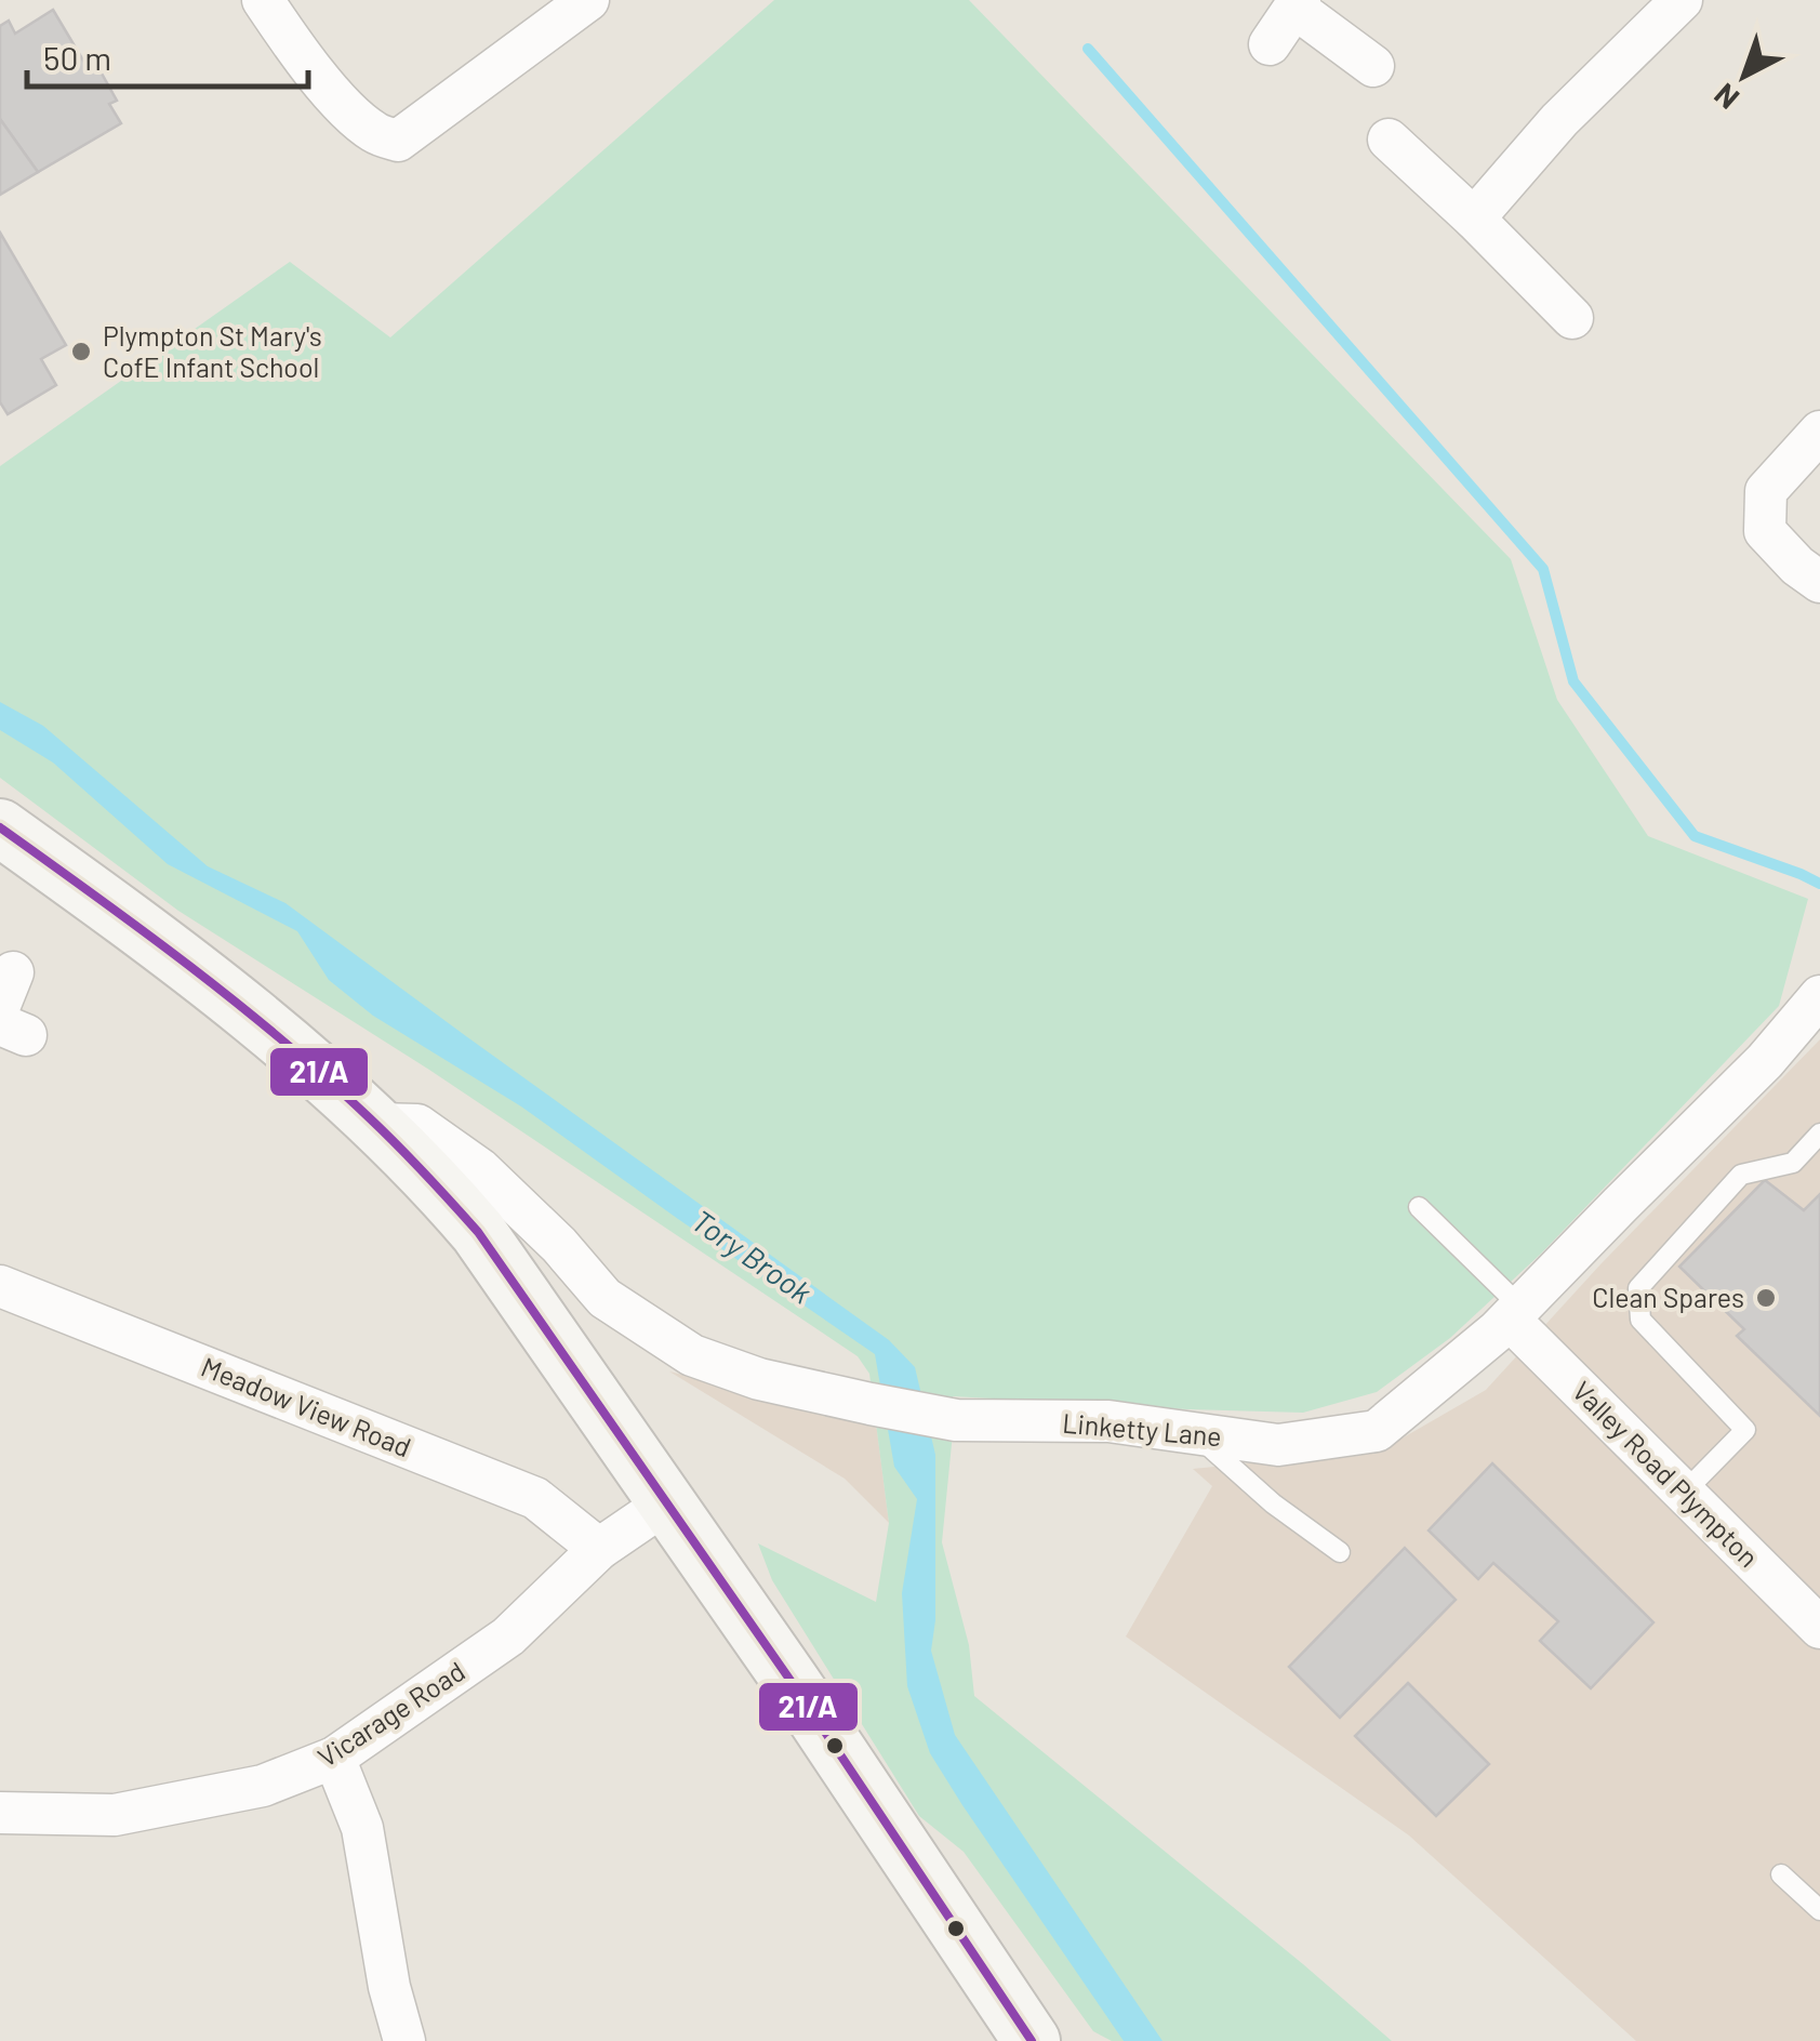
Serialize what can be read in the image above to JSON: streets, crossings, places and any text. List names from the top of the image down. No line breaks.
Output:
{"streets":{"street":["Meadow View Road","Linketty Lane","Valley Road Plympton","Vicarage Road"]},"crossings":[["Meadow View Road","Vicarage Road"],["Linketty Lane","Valley Road Plympton"]],"water":["Tory Brook"],"places":["Plympton St Mary's CofE Infant School","Clean Spares"],"lines":["transit line 21/A"],"scale_bar":"50 m","north":"bottom left"}
